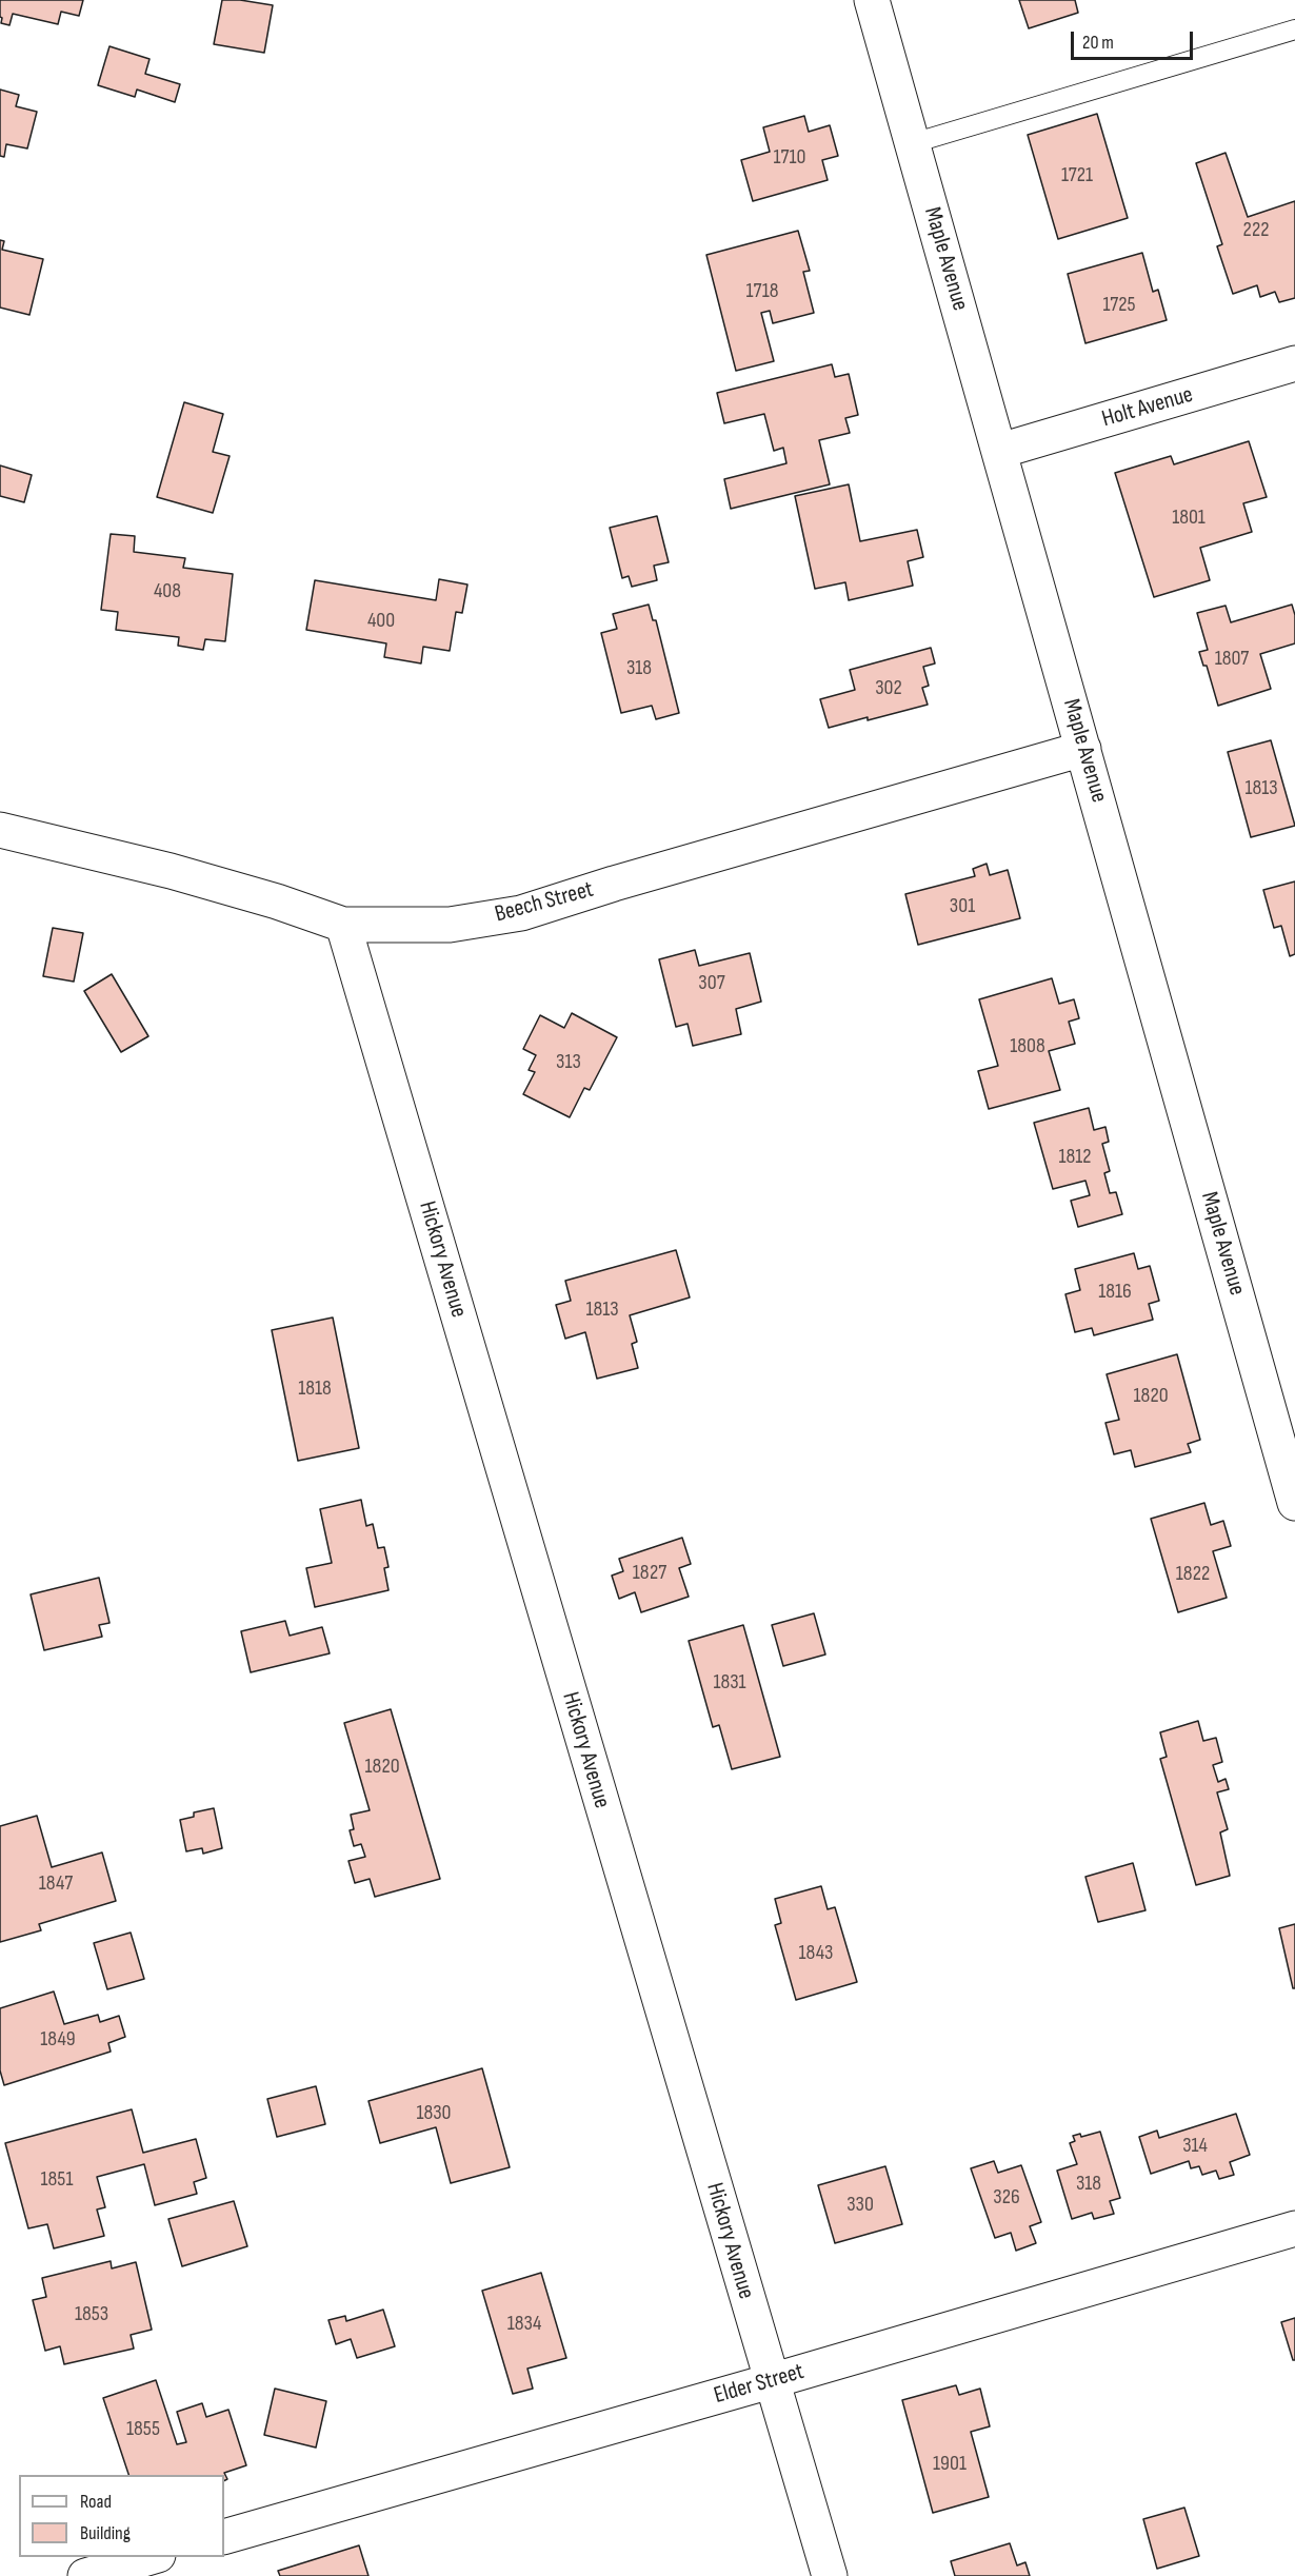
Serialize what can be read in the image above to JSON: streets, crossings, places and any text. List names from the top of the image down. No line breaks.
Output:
{"streets":{"street":["Maple Avenue","Holt Avenue","Beech Street","Hickory Avenue","Elder Street"]},"crossings":[["Maple Avenue","Holt Avenue"],["Maple Avenue","Beech Street"],["Beech Street","Hickory Avenue"],["Hickory Avenue","Elder Street"]],"house_numbers":["1710","1721","222","1718","1725","1801","408","400","1807","318","302","1813","301","307","1808","313","1812","1816","1813","1818","1820","1827","1822","1831","1820","1847","1843","1849","1830","314","1851","318","326","330","1853","1834","1855","1901"],"legend":["Road","Building"],"scale_bar":"20 m"}
